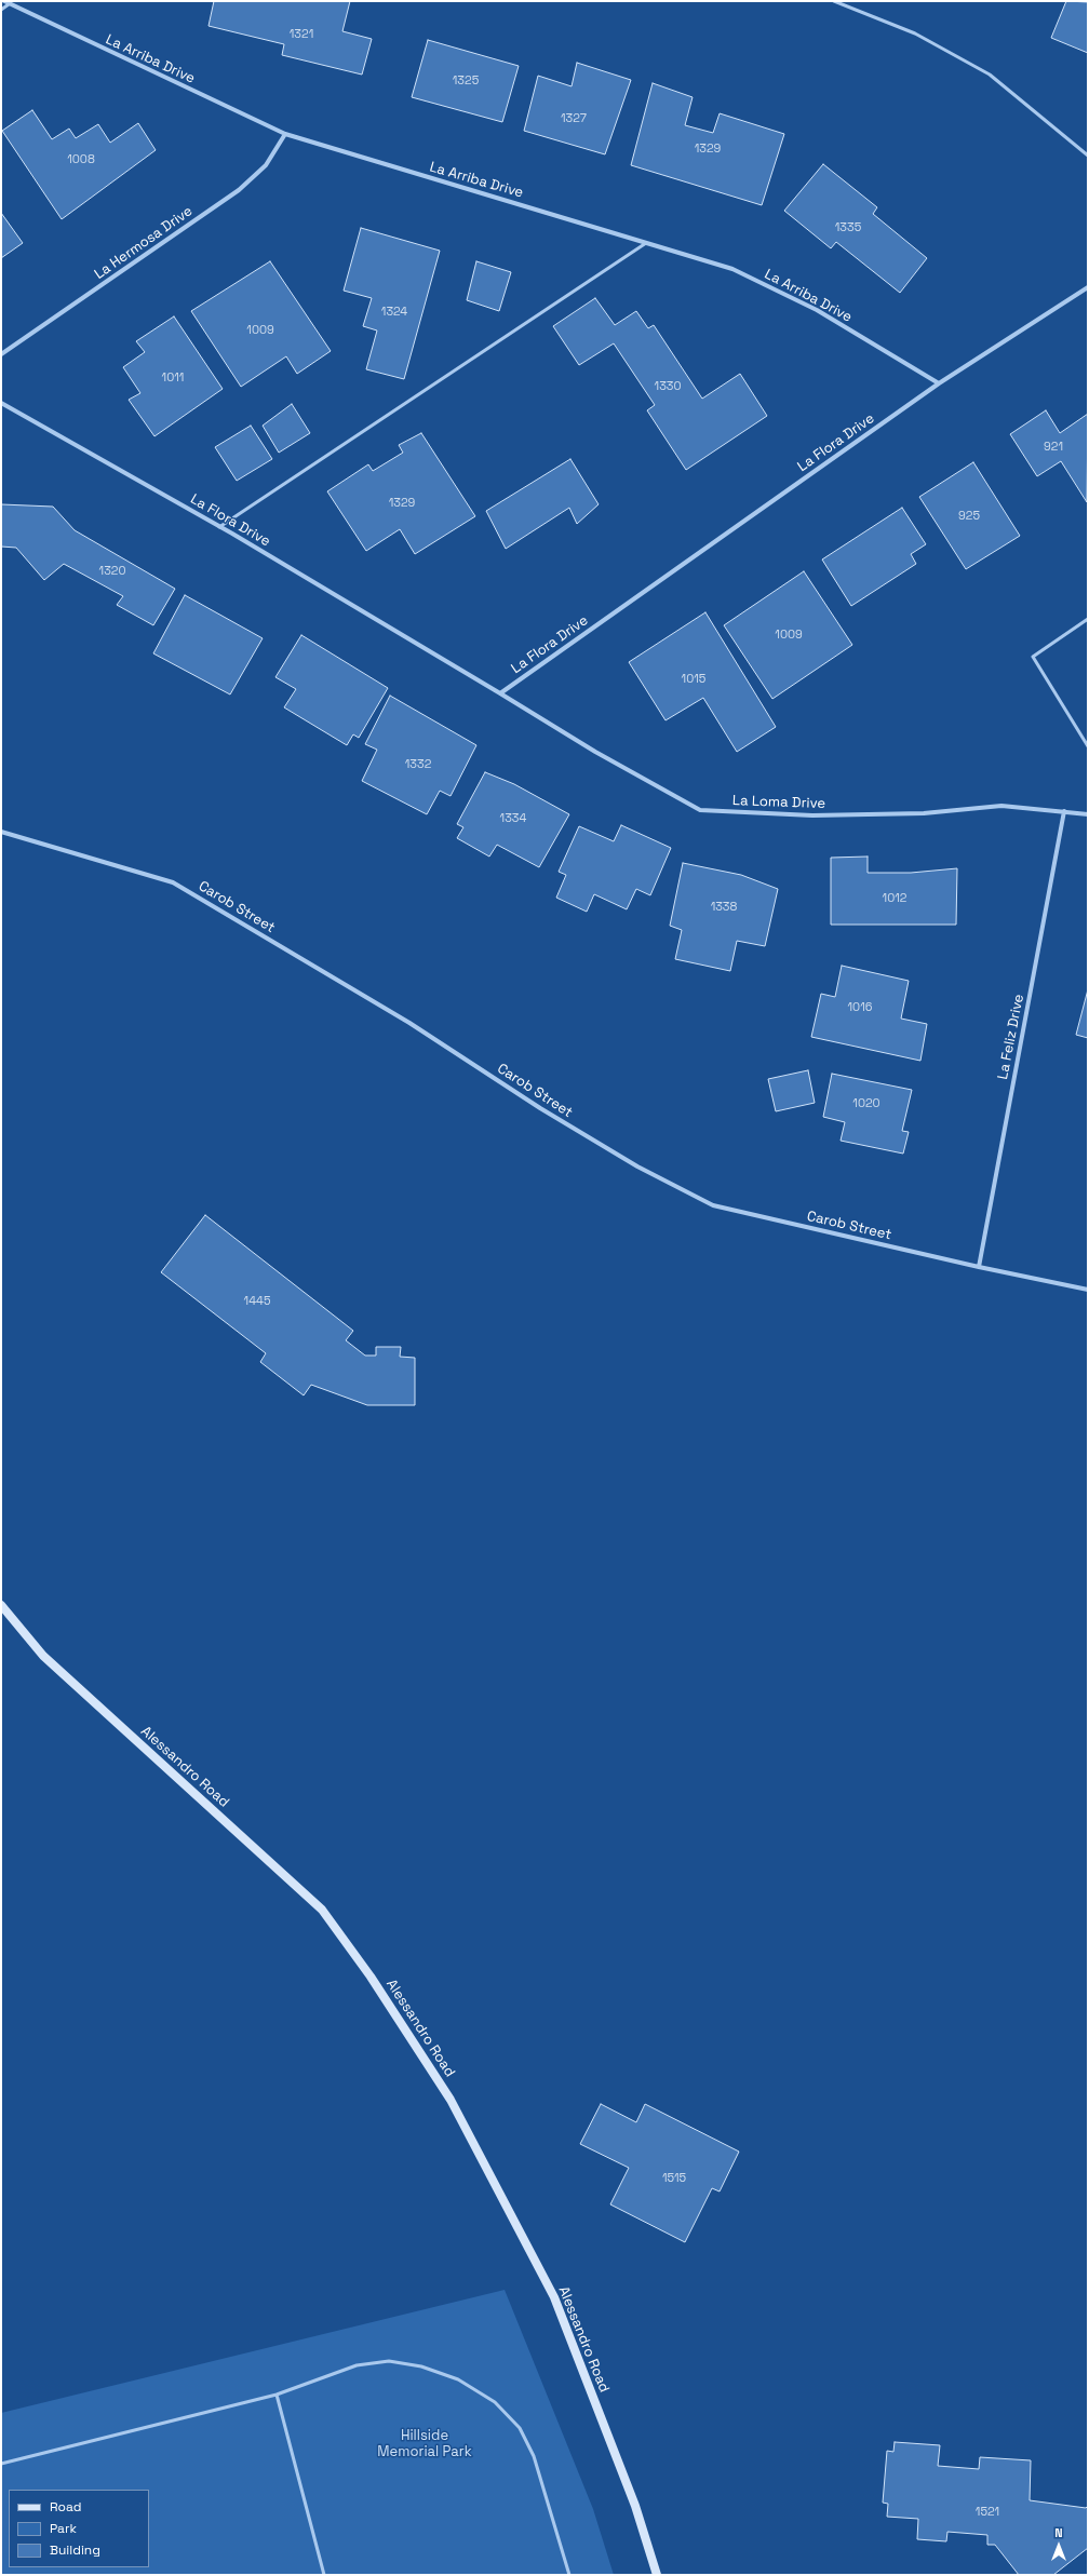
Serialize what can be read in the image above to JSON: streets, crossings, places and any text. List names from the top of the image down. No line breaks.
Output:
{"streets":{"street":["La Arriba Drive","La Hermosa Drive","La Flora Drive","La Loma Drive","Carob Street","La Feliz Drive","Alessandro Road"]},"crossings":[["La Arriba Drive","La Hermosa Drive"],["La Arriba Drive","La Flora Drive"],["La Flora Drive","La Loma Drive"],["La Loma Drive","La Feliz Drive"],["Carob Street","La Feliz Drive"]],"parks":["Hillside Memorial Park"],"house_numbers":["1321","1325","1327","1329","1008","1335","1324","1009","1011","1330","921","1329","925","1320","1009","1015","1332","1334","1012","1338","1016","1020","1445","1515","1521"],"legend":["Road","Park","Building"],"north":"top"}
